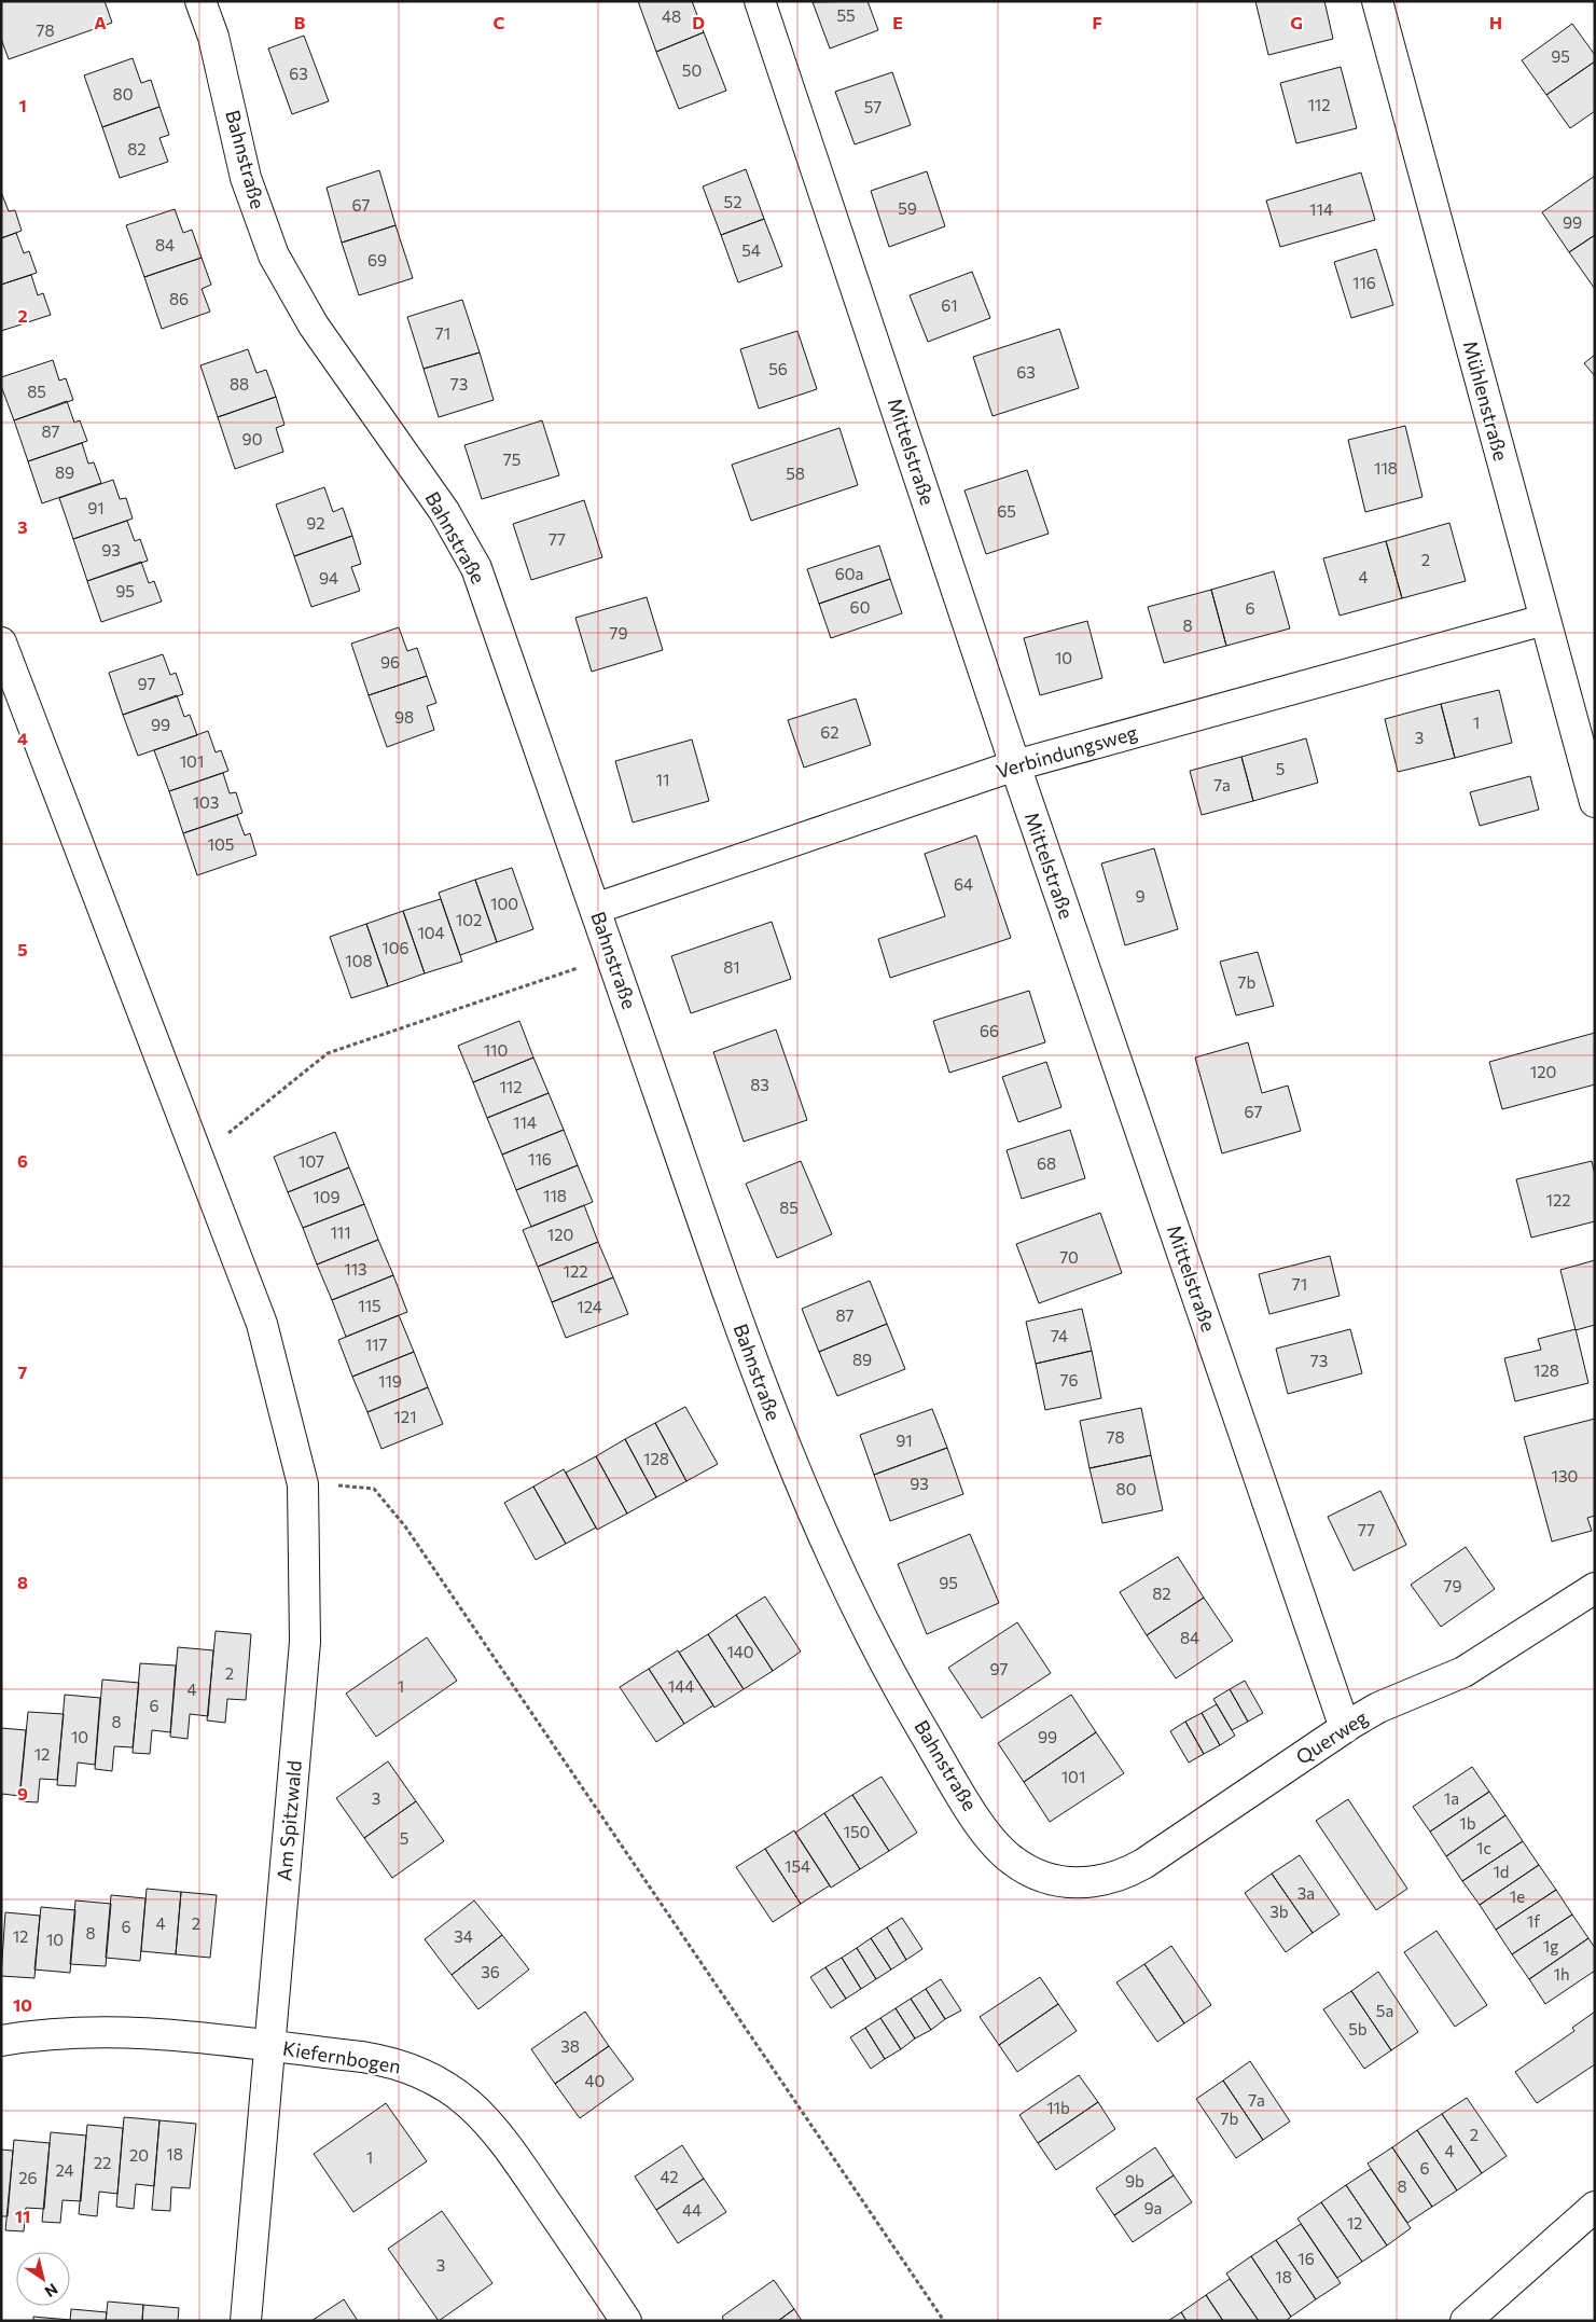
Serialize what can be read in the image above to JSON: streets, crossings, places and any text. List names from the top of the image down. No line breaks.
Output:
{"streets":{"street":["Bahnstraße","Mühlenstraße","Mittelstraße","Verbindungsweg","Querweg","Am Spitzwald","Kiefernbogen"]},"crossings":[["Bahnstraße","Verbindungsweg"],["Bahnstraße","Querweg"],["Mühlenstraße","Verbindungsweg"],["Mittelstraße","Verbindungsweg"],["Mittelstraße","Querweg"],["Am Spitzwald","Kiefernbogen"]],"house_numbers":["55","48","78","95","50","63","80","112","57","82","52","67","59","114","99","84","54","69","116","86","61","71","56","63","88","73","85","87","90","75","118","89","58","91","65","92","77","93","2","60a","4","94","95","60","6","8","79","10","96","97","98","1","99","62","3","101","5","11","7a","103","105","64","9","100","102","104","106","108","81","7b","66","110","120","83","112","67","114","116","107","68","118","109","122","85","111","120","70","113","122","71","115","124","87","74","117","89","73","128","76","119","121","78","91","128","130","93","80","77","95","79","82","84","140","97","2","1","144","4","6","8","10","99","12","101","3","1a","1b","150","5","1c","154","1d","3a","1e","3b","1f","4","2","6","8","12","34","10","1g","36","1h","5a","5b","38","40","7a","11b","7b","2","4","18","20","1","22","6","24","42","26","9b","8","9a","44","12","16","3","18"],"north":"bottom right","grid":{"columns":["A","B","C","D","E","F","G","H"],"rows":["1","2","3","4","5","6","7","8","9","10","11"]}}
